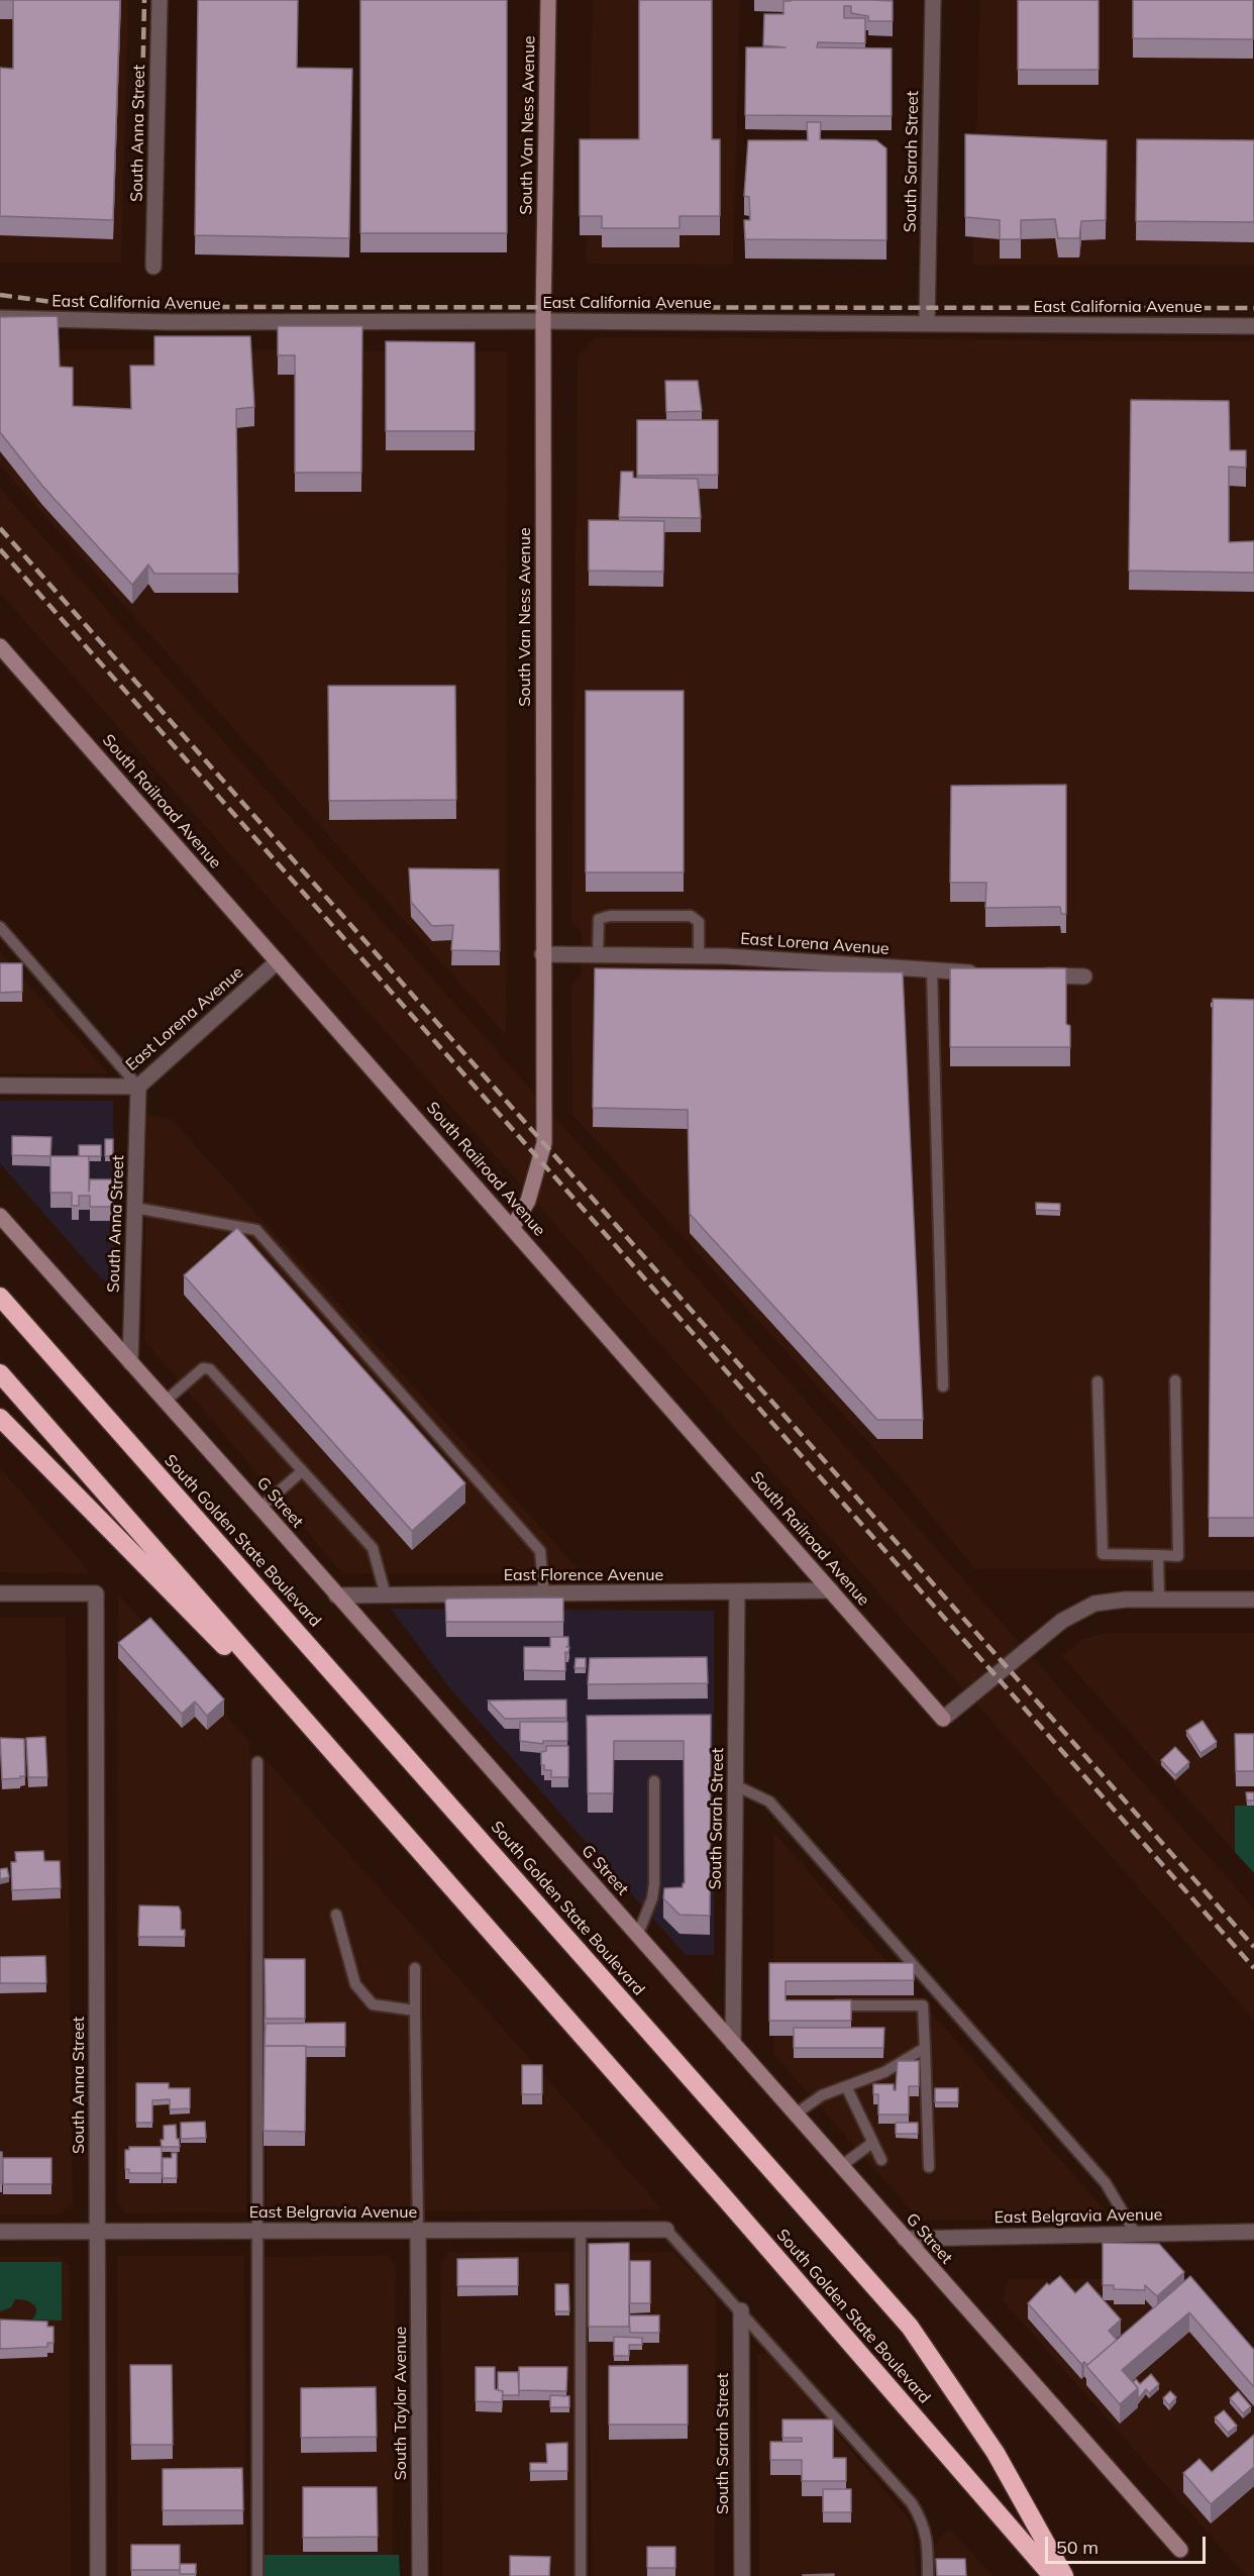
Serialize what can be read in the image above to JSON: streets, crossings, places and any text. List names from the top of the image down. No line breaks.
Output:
{"streets":{"highway":["South Golden State Boulevard"],"street":["South Van Ness Avenue","South Anna Street","South Sarah Street","East California Avenue","South Railroad Avenue","East Lorena Avenue","G Street","East Florence Avenue","East Belgravia Avenue","South Taylor Avenue"]},"crossings":[["South Van Ness Avenue","East California Avenue"],["South Van Ness Avenue","South Railroad Avenue"],["South Van Ness Avenue","East Lorena Avenue"],["South Anna Street","East Lorena Avenue"],["South Anna Street","G Street"],["South Anna Street","East Belgravia Avenue"],["South Sarah Street","East California Avenue"],["South Sarah Street","G Street"],["South Sarah Street","East Florence Avenue"],["South Railroad Avenue","East Lorena Avenue"],["South Railroad Avenue","East Florence Avenue"],["G Street","East Florence Avenue"],["G Street","East Belgravia Avenue"],["East Belgravia Avenue","South Taylor Avenue"]],"scale_bar":"50 m"}
